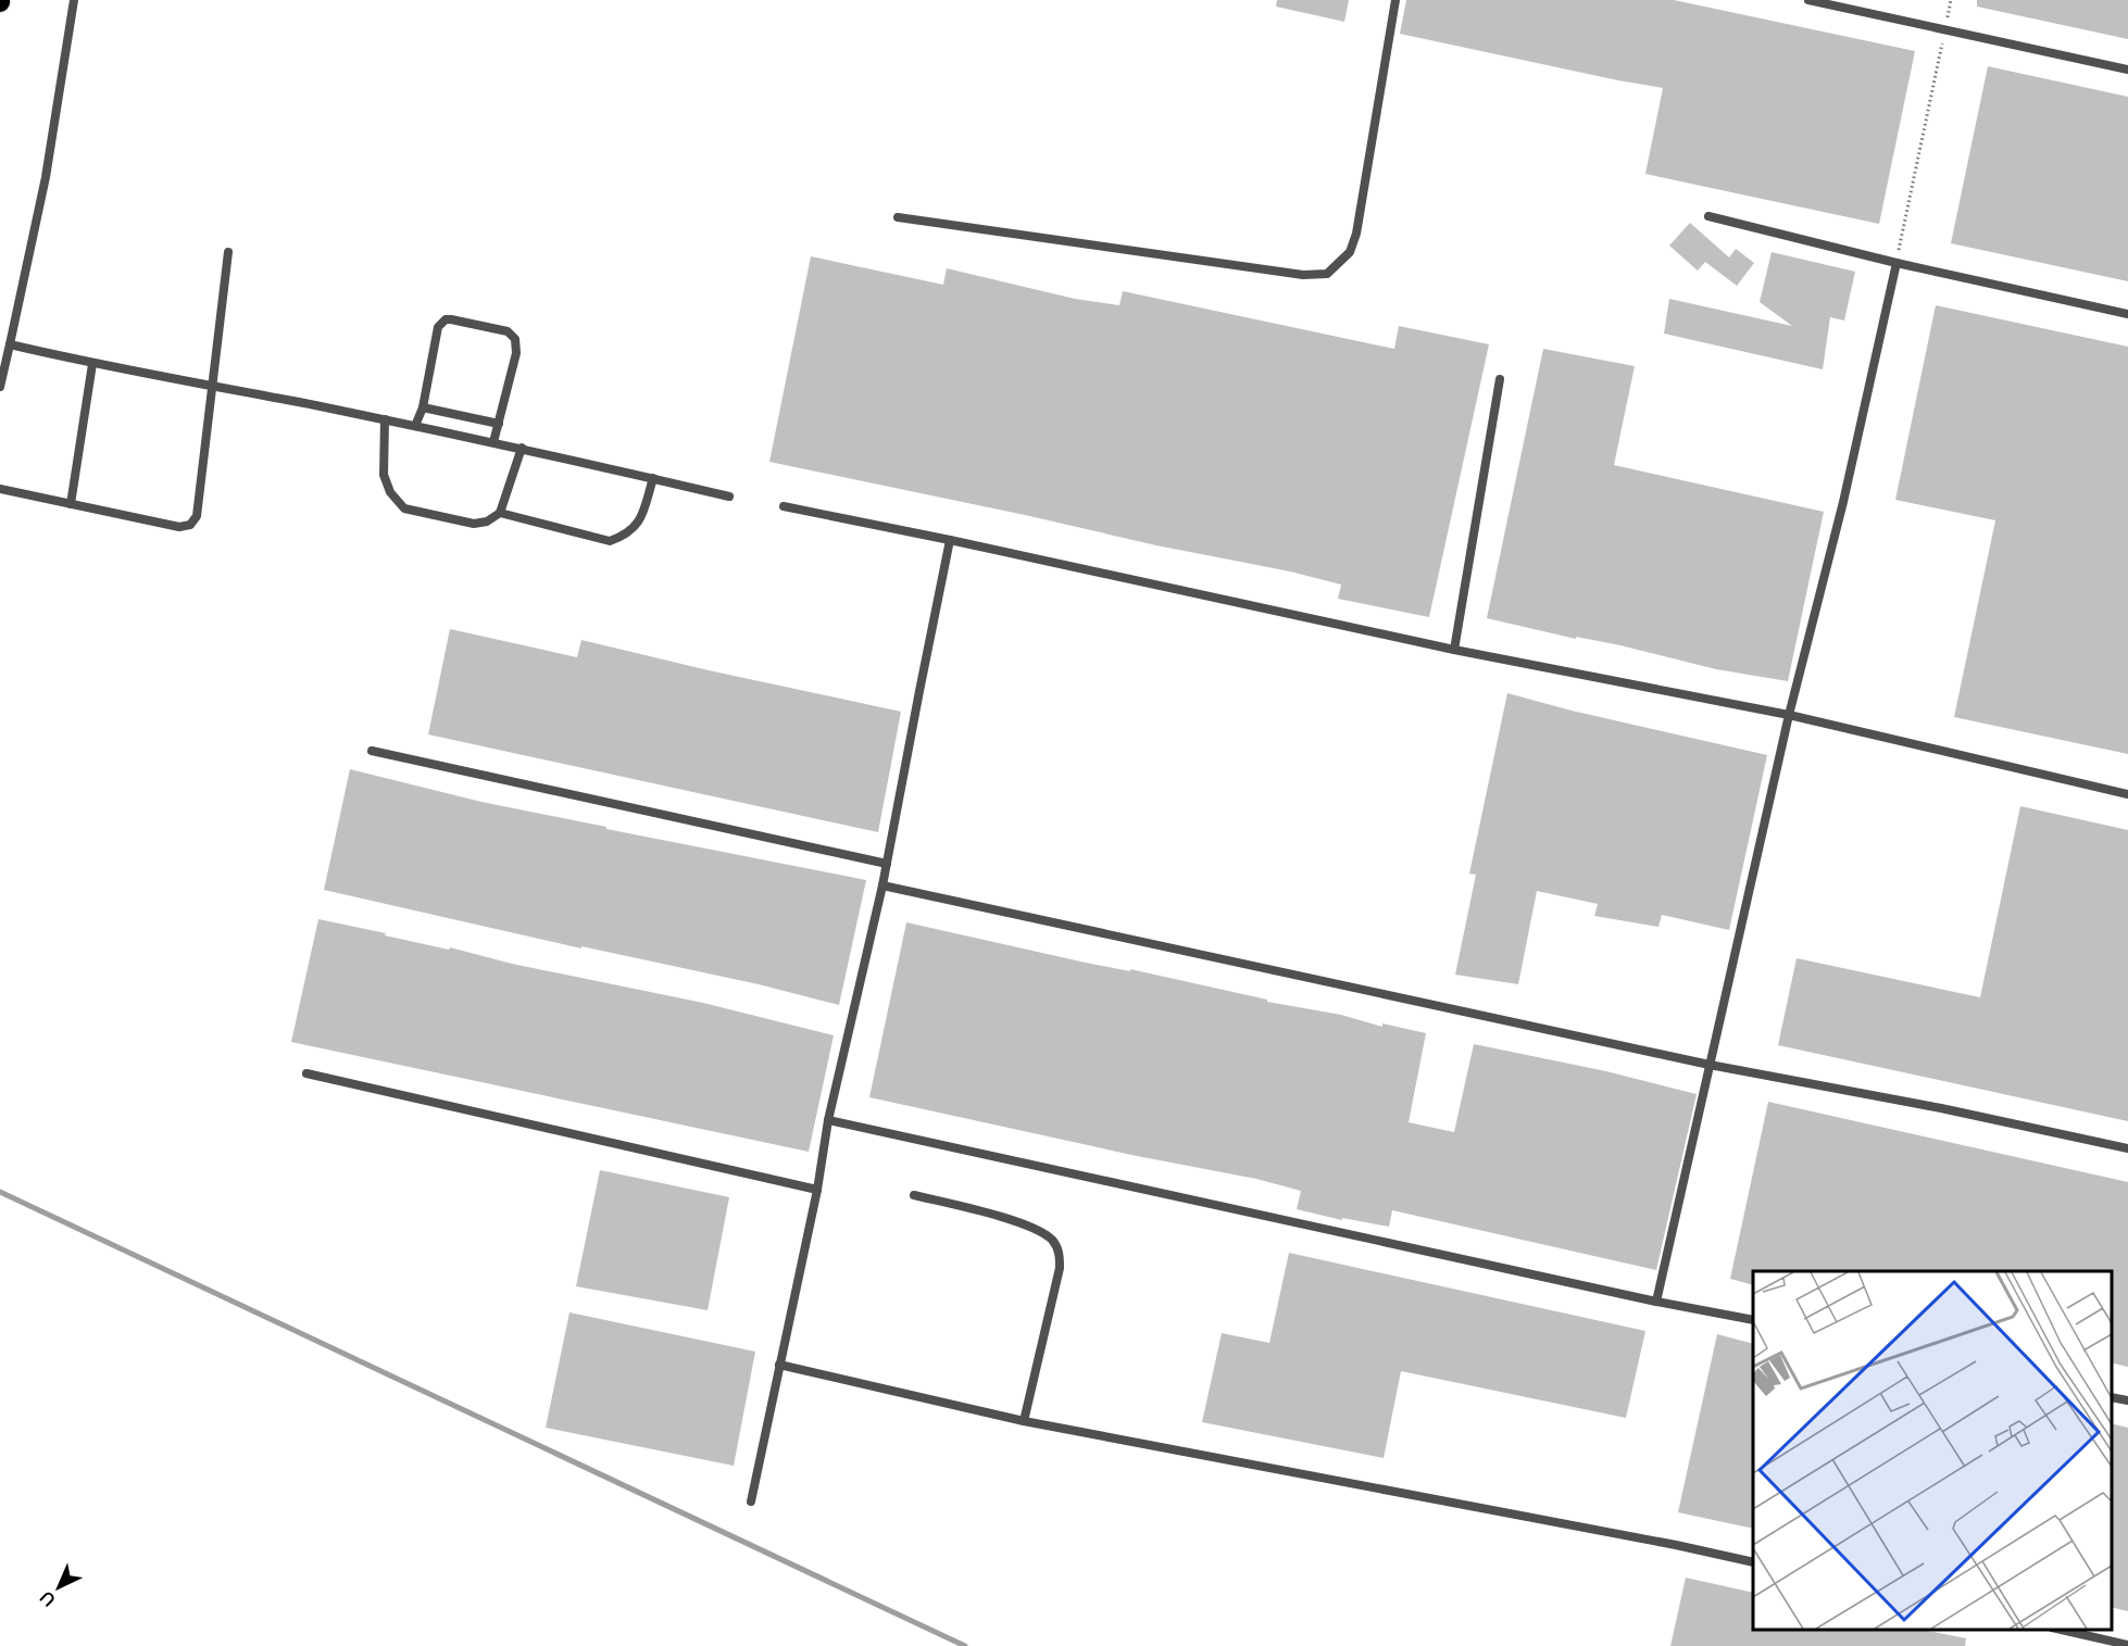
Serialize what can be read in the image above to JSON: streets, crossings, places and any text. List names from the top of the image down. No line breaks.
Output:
{"north":"bottom left"}
